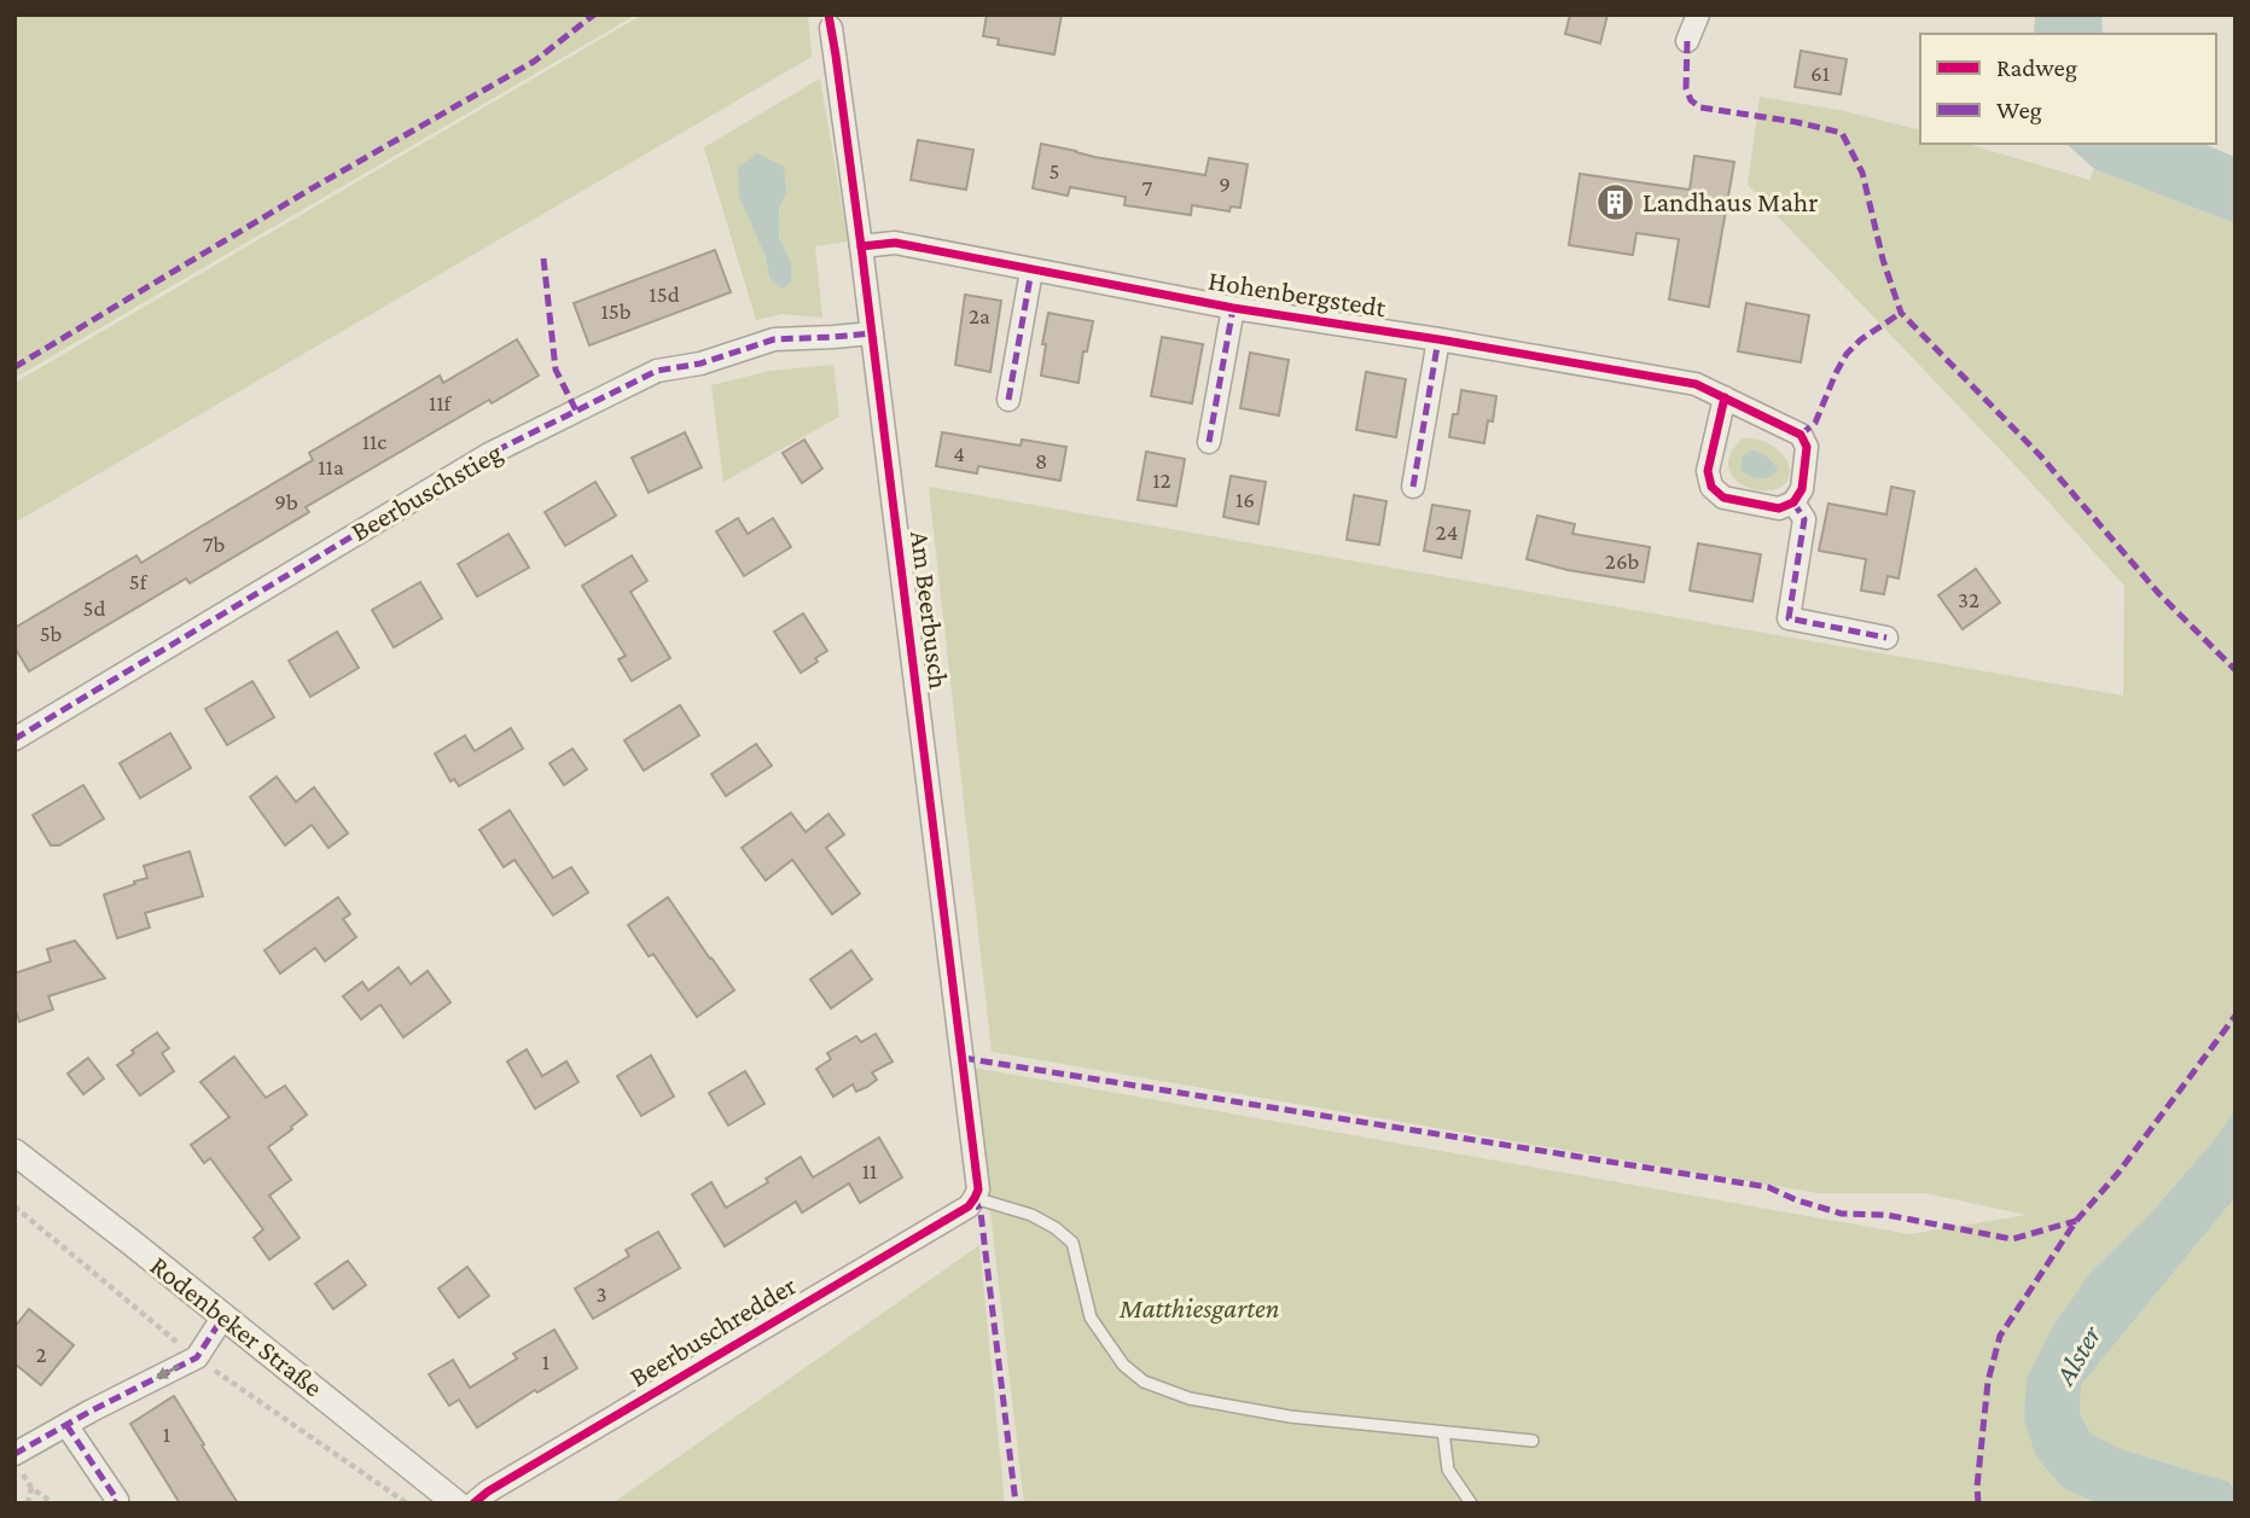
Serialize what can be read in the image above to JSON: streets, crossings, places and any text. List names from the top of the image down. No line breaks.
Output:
{"streets":{"street":["Hohenbergstedt","Beerbuschstieg","Am Beerbusch","Rodenbeker Straße","Beerbuschredder"]},"crossings":[["Hohenbergstedt","Am Beerbusch"],["Beerbuschstieg","Am Beerbusch"],["Am Beerbusch","Beerbuschredder"]],"water":["Alster"],"parks":["Matthiesgarten"],"places":{"building":["Landhaus Mahr"]},"house_numbers":["61","5","9","7","15d","15b","2a","11f","11c","4","8","11a","12","16","9b","24","7b","26b","5f","32","5d","5b","11","3","2","1","1"],"legend":["Radweg","Weg"]}
